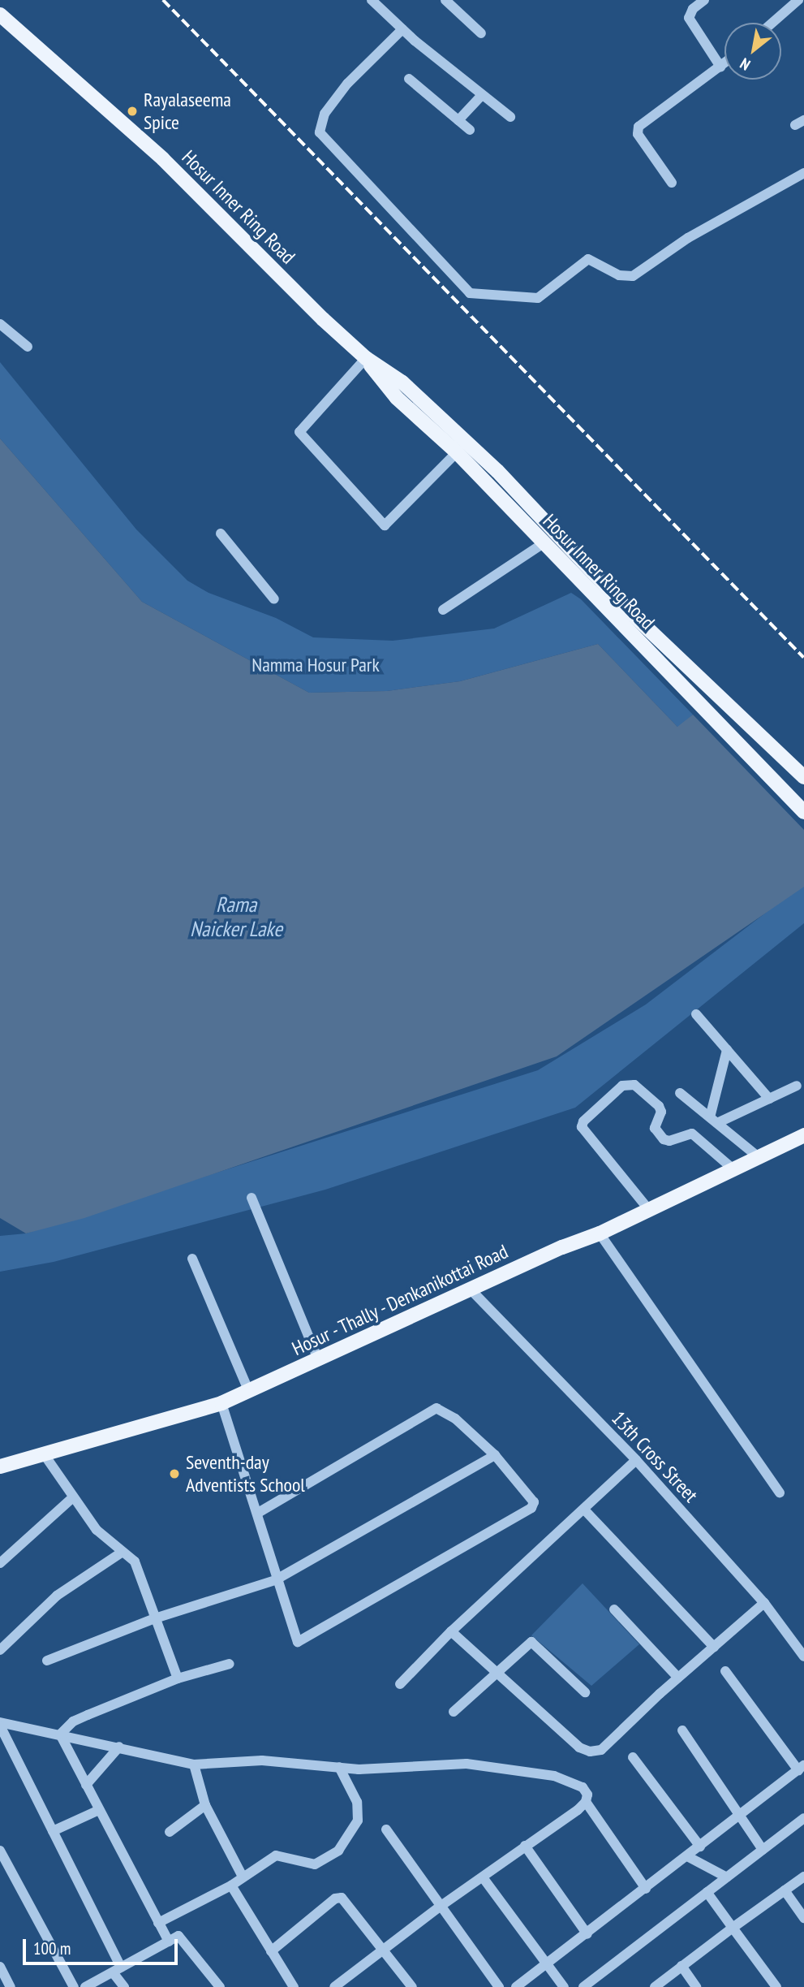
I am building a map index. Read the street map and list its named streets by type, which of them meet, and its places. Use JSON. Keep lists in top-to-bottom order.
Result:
{
  "streets": {
    "main road": ["Hosur Inner Ring Road", "Hosur - Thally - Denkanikottai Road"],
    "street": ["13th Cross Street"]
  },
  "crossings": [
    ["Hosur - Thally - Denkanikottai Road", "13th Cross Street"]
  ],
  "water": ["Rama Naicker Lake"],
  "parks": ["Namma Hosur Park"],
  "places": ["Rayalaseema Spice", "Seventh-day Adventists School"],
  "scale_bar": "100 m",
  "north": "bottom left"
}
